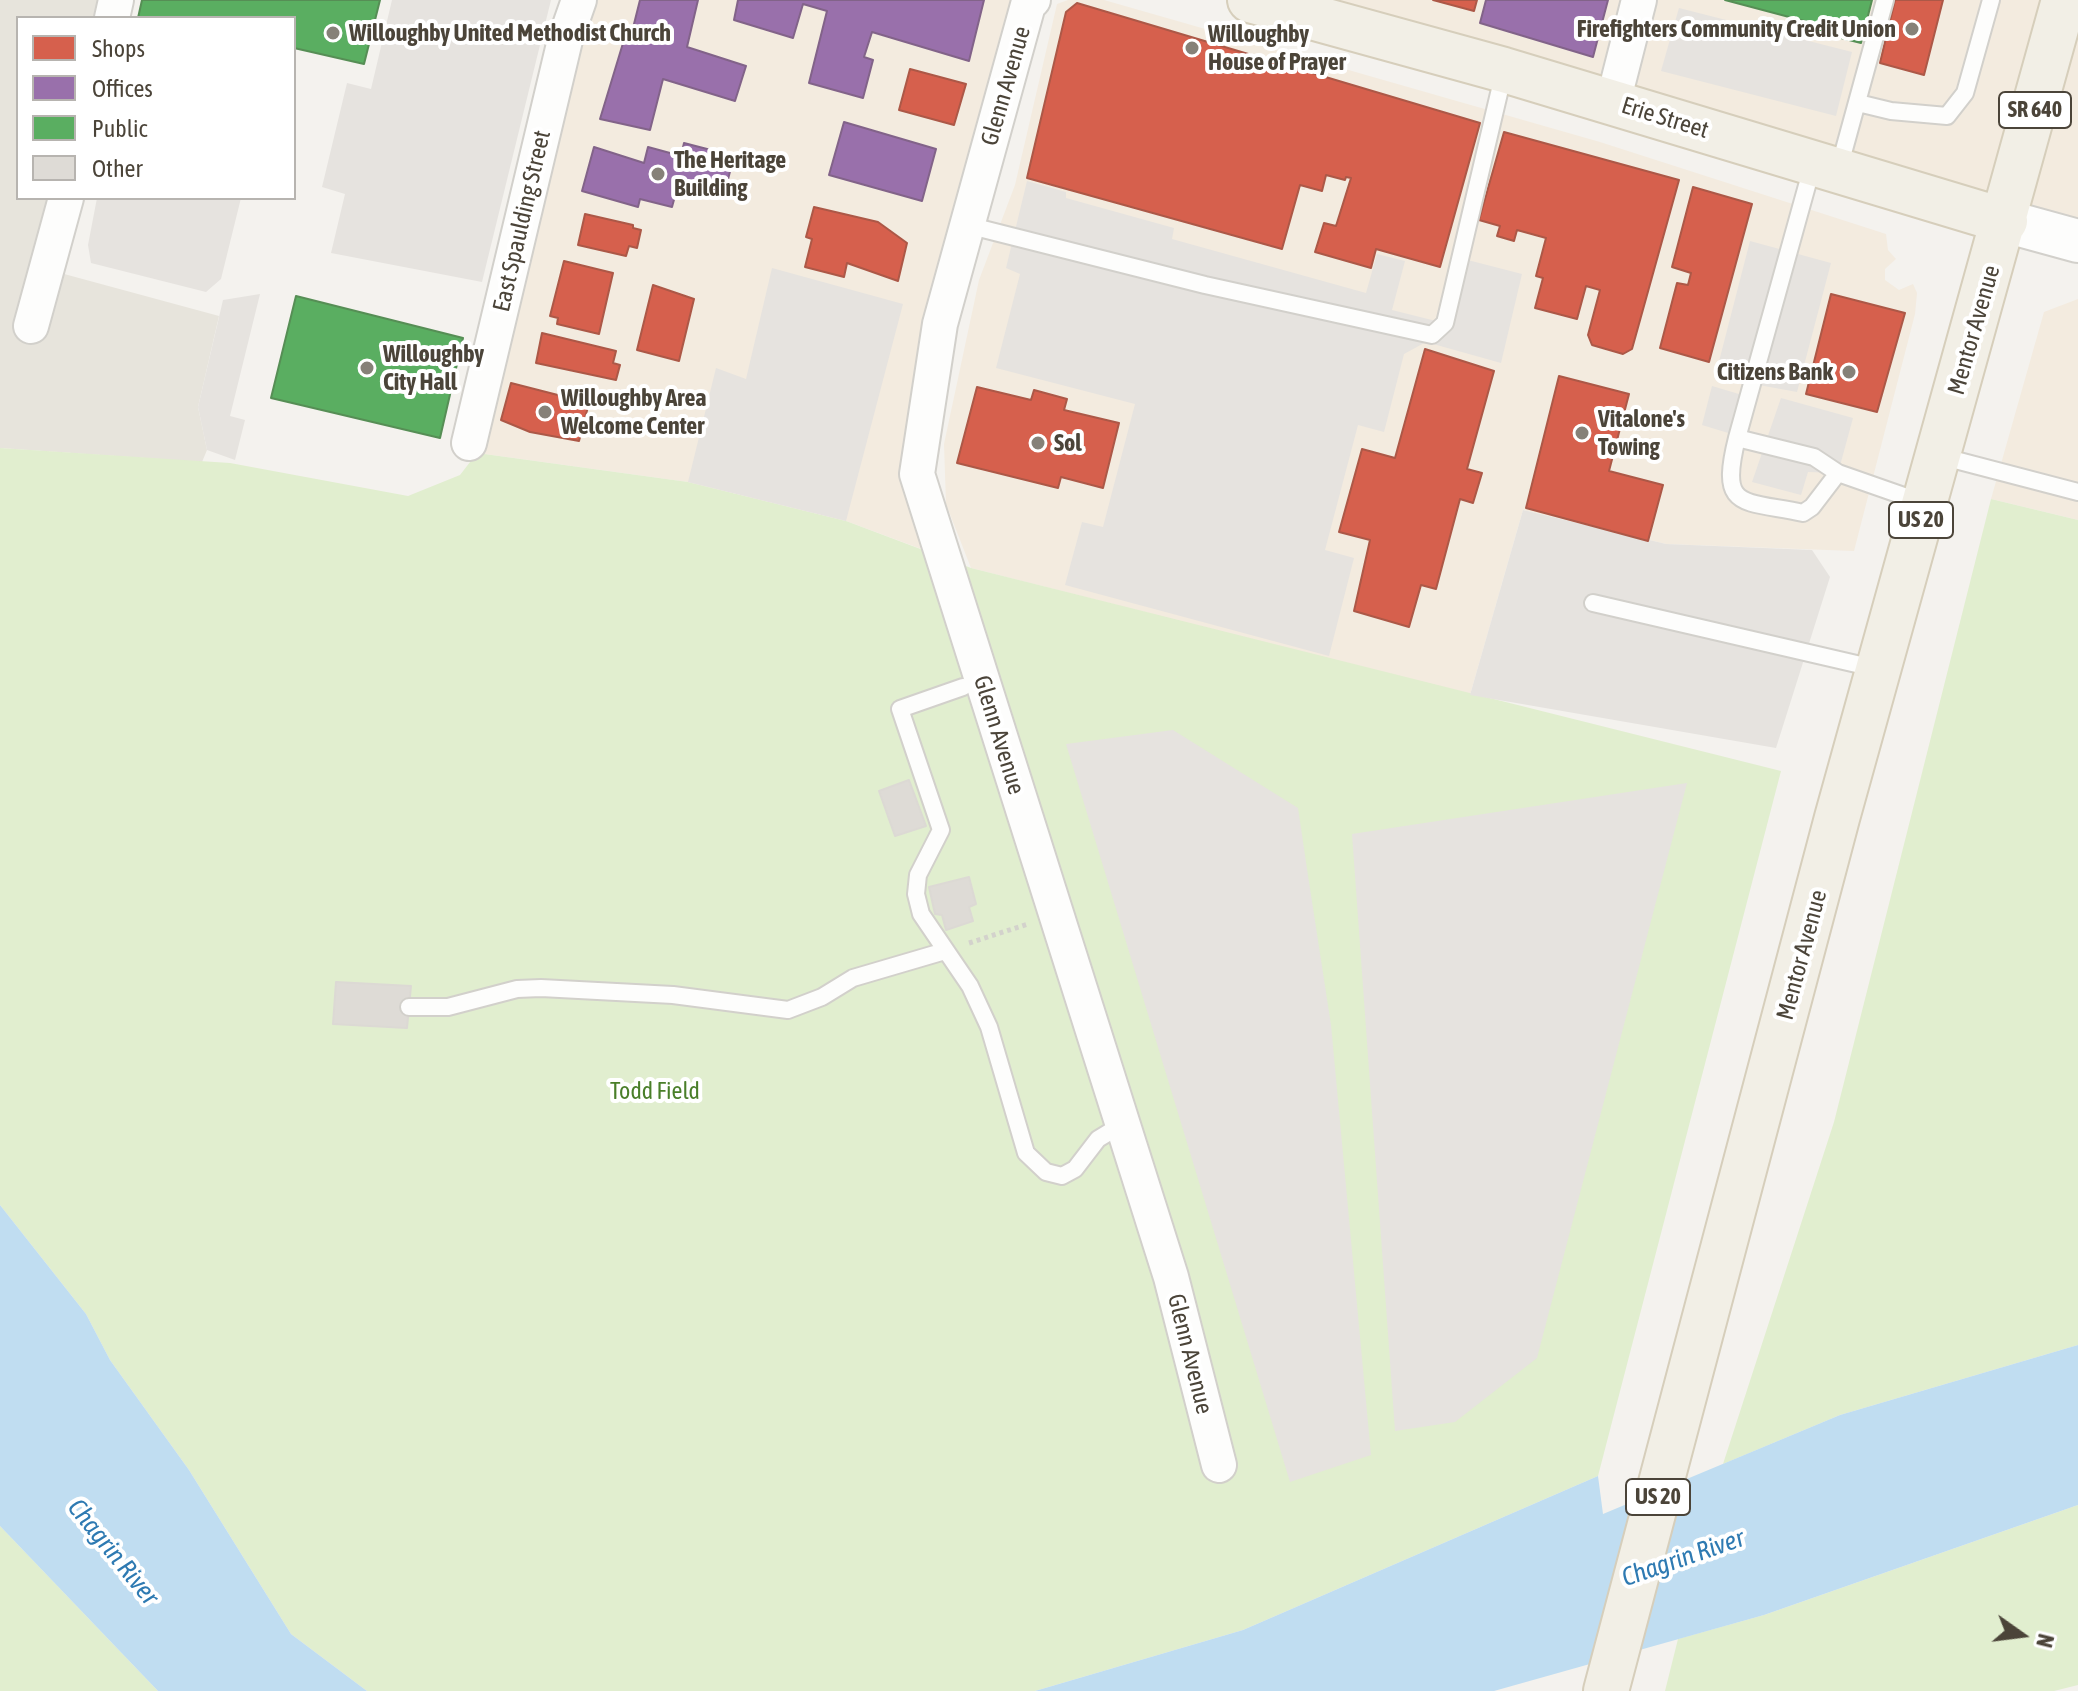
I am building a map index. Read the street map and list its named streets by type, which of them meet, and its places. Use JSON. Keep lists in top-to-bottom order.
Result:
{
  "streets": {
    "main road": [
      "SR 640",
      "Erie Street",
      "Mentor Avenue",
      "US 20"
    ],
    "street": ["Glenn Avenue", "East Spaulding Street"]
  },
  "crossings": [
    ["SR 640", "Erie Street"],
    ["SR 640", "Mentor Avenue"],
    ["Erie Street", "Mentor Avenue"]
  ],
  "water": ["Chagrin River"],
  "parks": ["Todd Field"],
  "places": [
    "Firefighters Community Credit Union",
    "Willoughby United Methodist Church",
    "Willoughby House of Prayer",
    "The Heritage Building",
    "Willoughby City Hall",
    "Citizens Bank",
    "Willoughby Area Welcome Center",
    "Vitalone's Towing",
    "Sol"
  ],
  "legend": [
    "Shops",
    "Offices",
    "Public",
    "Other"
  ],
  "north": "right"
}
